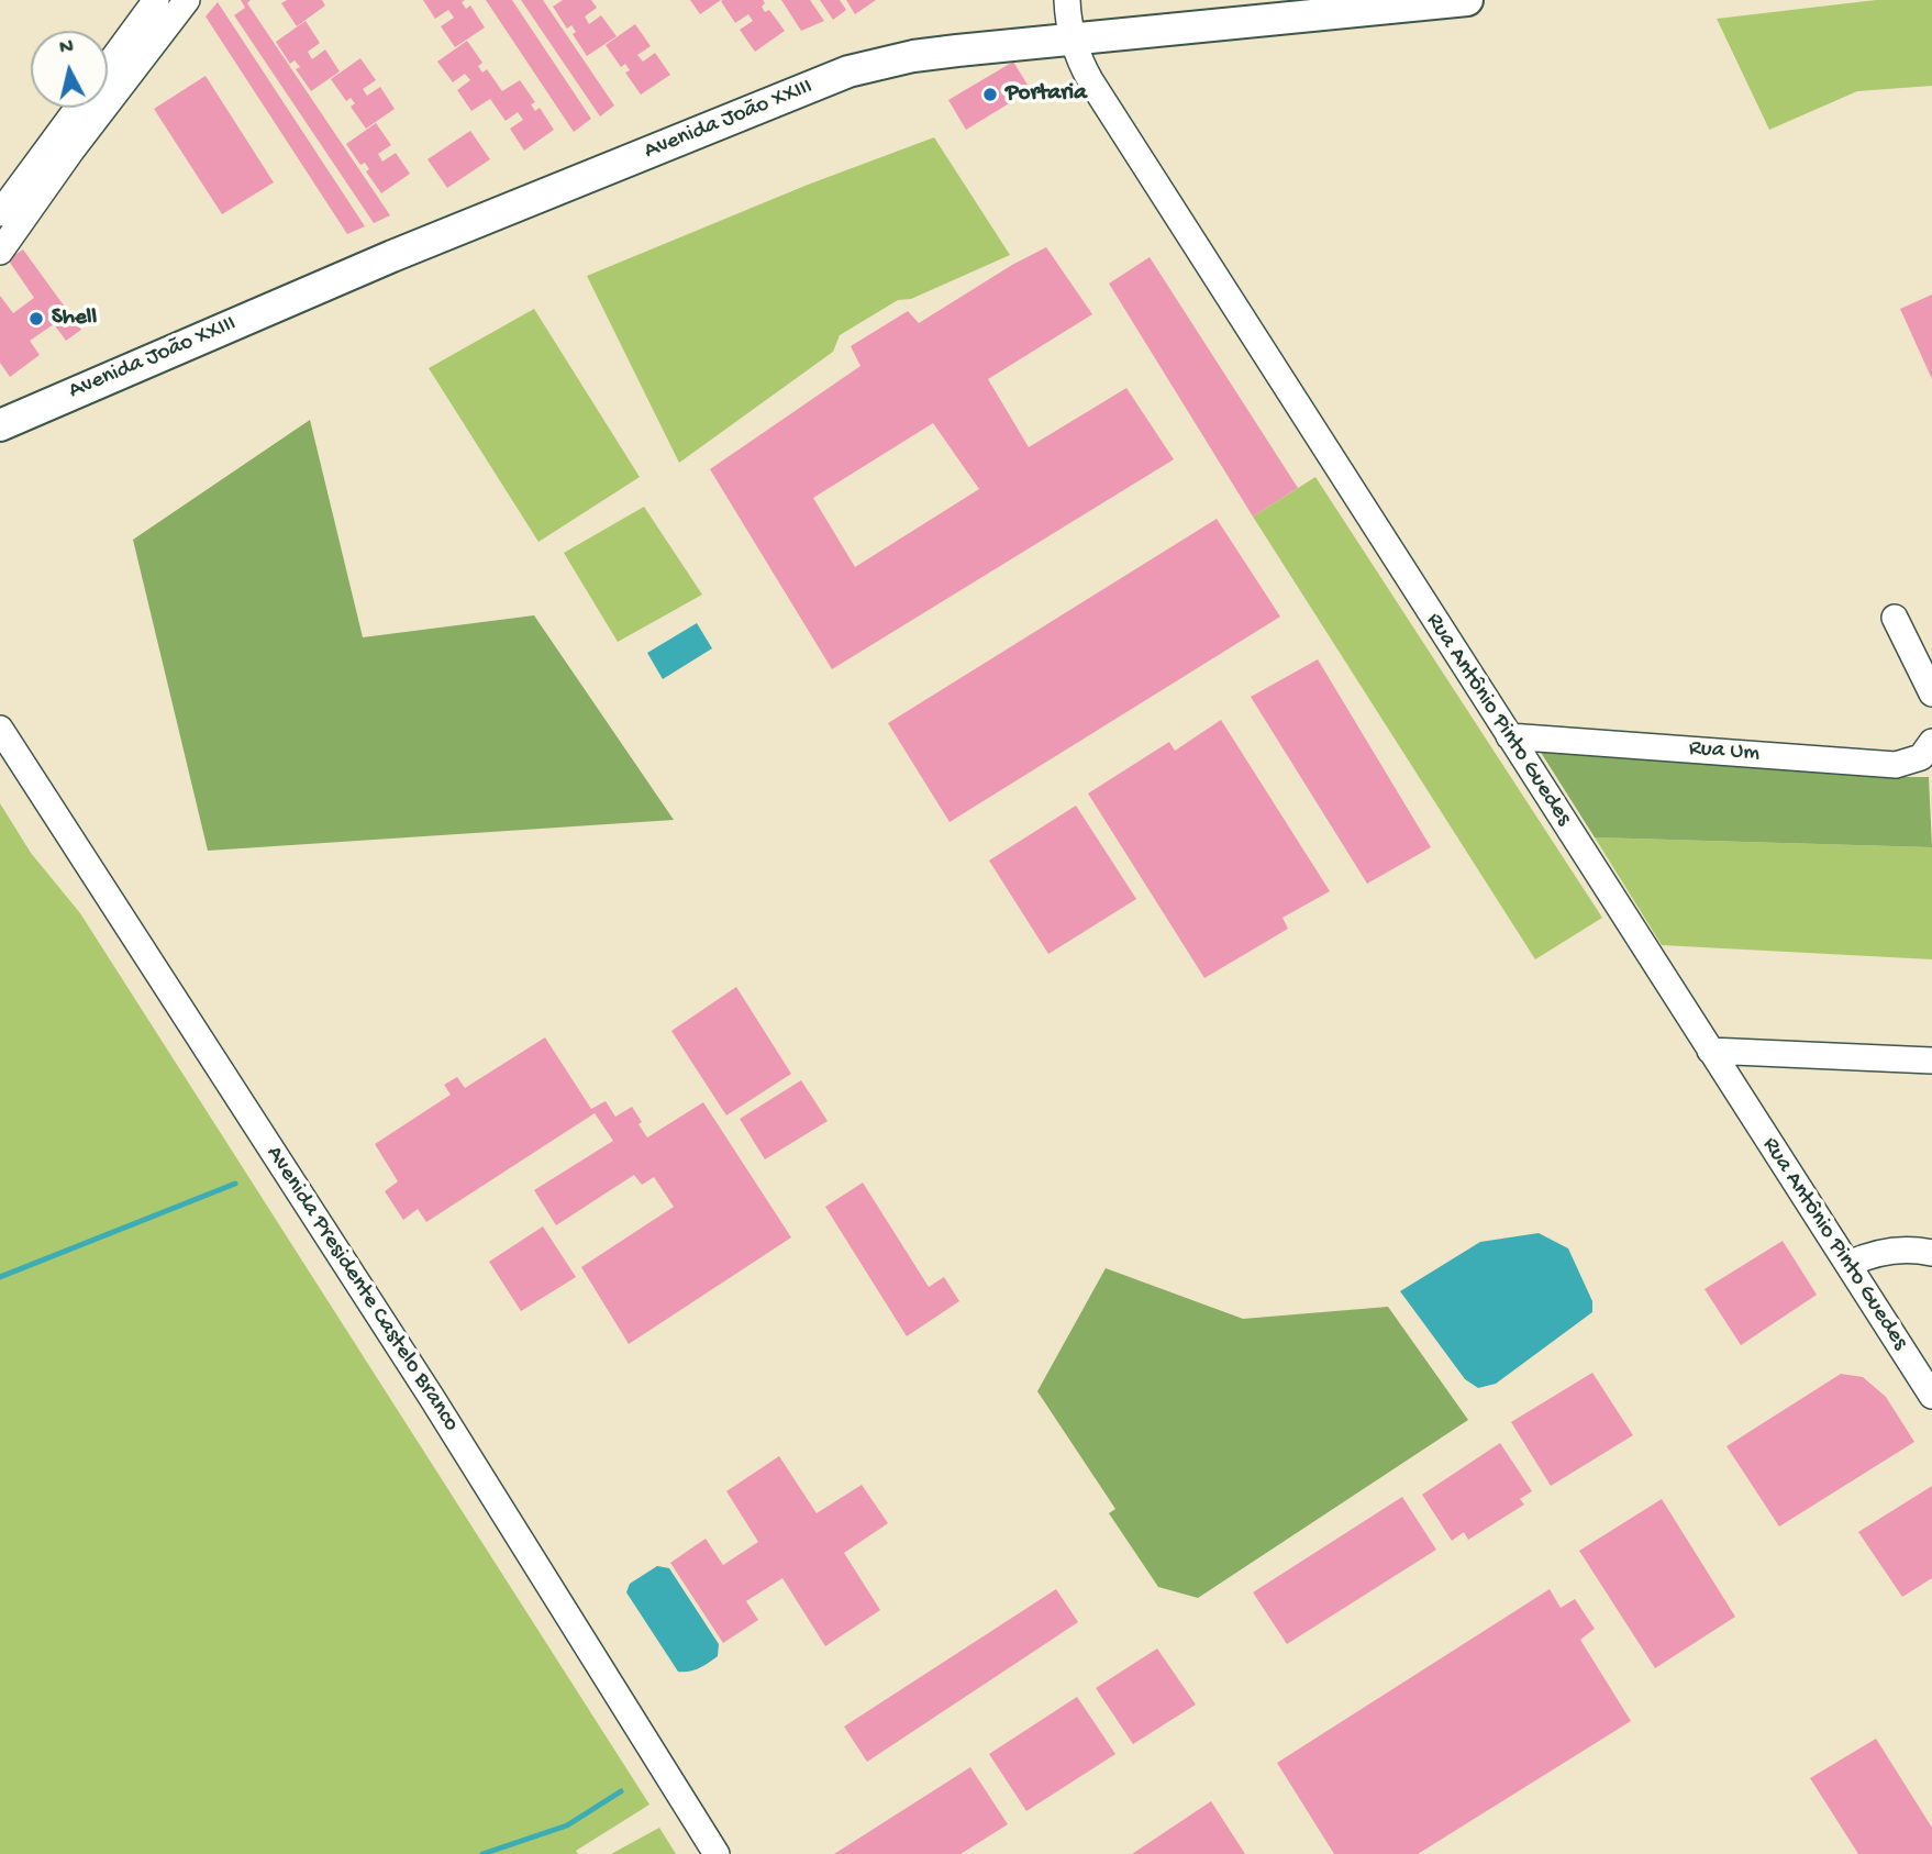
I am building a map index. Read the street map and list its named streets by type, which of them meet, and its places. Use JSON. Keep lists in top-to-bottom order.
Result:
{
  "streets": {
    "main road": ["Avenida João XXIII"],
    "street": ["Rua Antônio Pinto Guedes", "Rua Um", "Avenida Presidente Castelo Branco"]
  },
  "crossings": [
    ["Avenida João XXIII", "Rua Antônio Pinto Guedes"],
    ["Rua Antônio Pinto Guedes", "Rua Um"]
  ],
  "places": ["Portaria", "Shell"],
  "north": "top"
}
